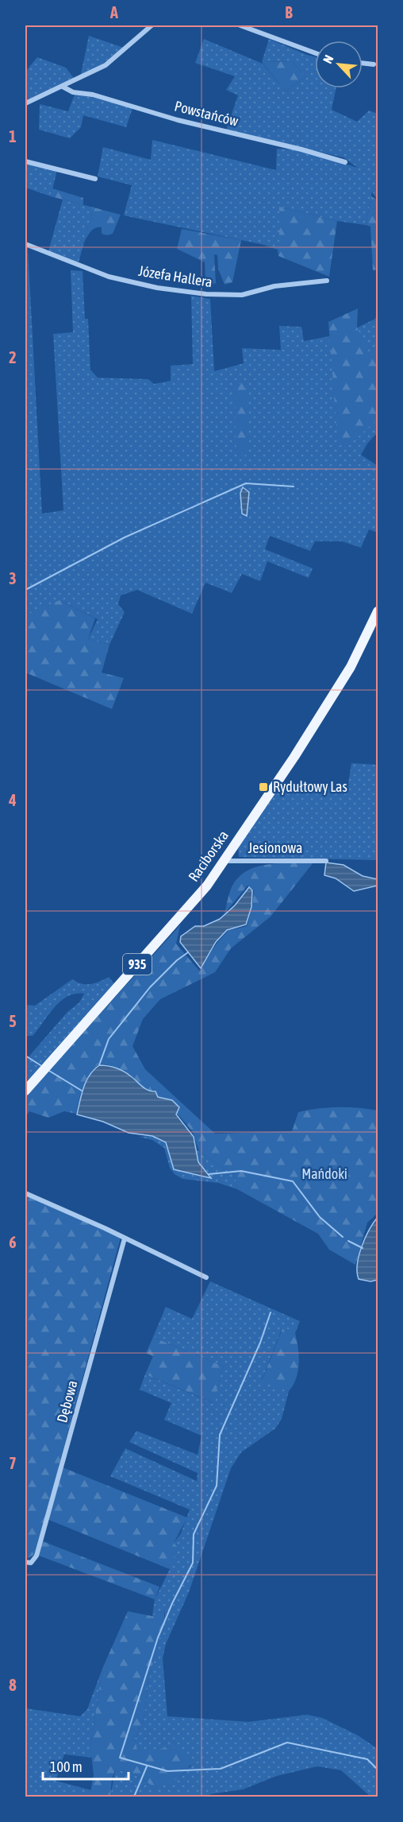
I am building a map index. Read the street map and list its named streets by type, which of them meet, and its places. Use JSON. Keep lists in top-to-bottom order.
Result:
{
  "streets": {
    "main road": ["Raciborska", "935"],
    "street": [
      "Powstańców",
      "Józefa Hallera",
      "Jesionowa",
      "Dębowa"
    ]
  },
  "crossings": [
    ["Jesionowa", "Raciborska"]
  ],
  "parks": ["Mańdoki"],
  "places": {
    "transit": ["Rydułtowy Las"]
  },
  "scale_bar": "100 m",
  "north": "top left",
  "grid": {
    "columns": ["A", "B"],
    "rows": [
      "1",
      "2",
      "3",
      "4",
      "5",
      "6",
      "7",
      "8"
    ]
  }
}
